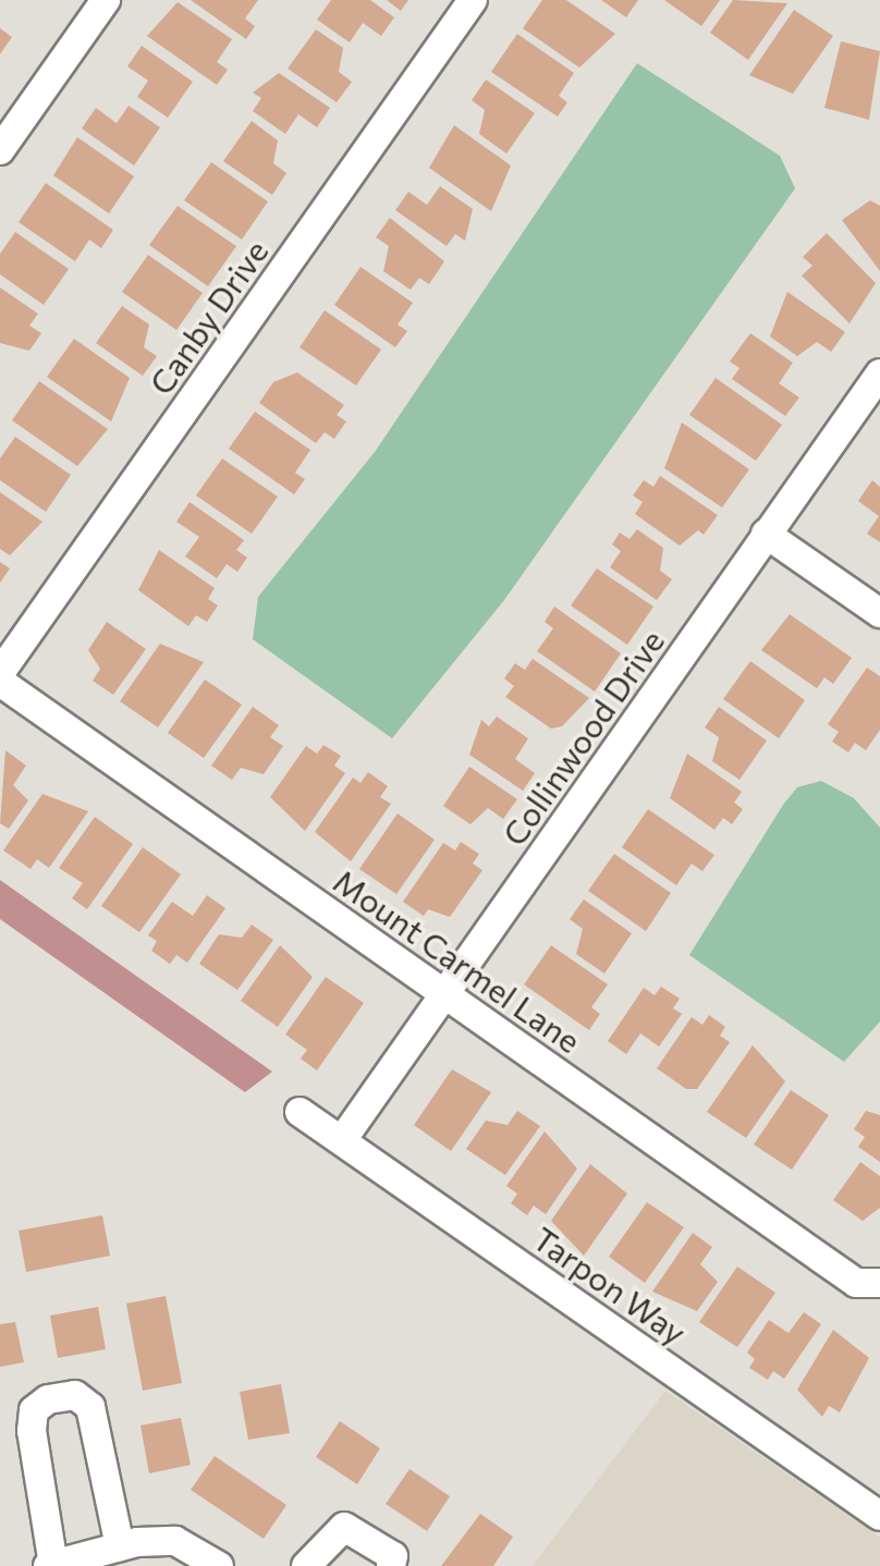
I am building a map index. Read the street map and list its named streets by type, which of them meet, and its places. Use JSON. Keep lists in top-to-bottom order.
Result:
{
  "streets": {
    "street": [
      "Canby Drive",
      "Collinwood Drive",
      "Mount Carmel Lane",
      "Tarpon Way"
    ]
  },
  "crossings": [
    ["Collinwood Drive", "Mount Carmel Lane"],
    ["Collinwood Drive", "Tarpon Way"]
  ]
}
